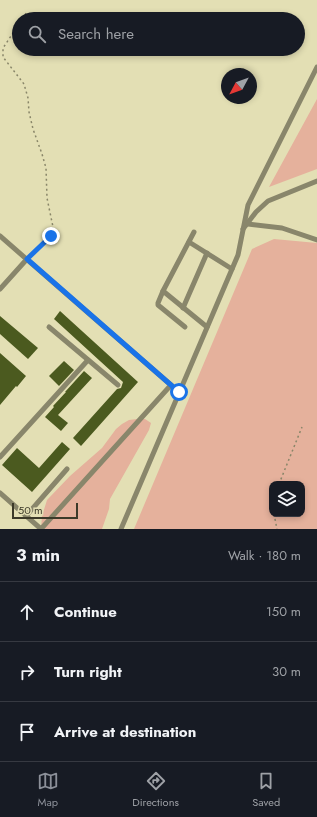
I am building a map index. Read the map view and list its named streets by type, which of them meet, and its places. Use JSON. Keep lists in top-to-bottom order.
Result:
{
  "scale_bar": "50 m",
  "north": "bottom left",
  "page": {
    "search": "Search here",
    "scale": "50 m",
    "heading": ["3 min", "Walk · 180 m"],
    "list": [
      ["Continue", "150 m"],
      ["Turn right", "30 m"],
      "Arrive at destination"
    ],
    "nav": ["Map", "Directions", "Saved"]
  }
}
